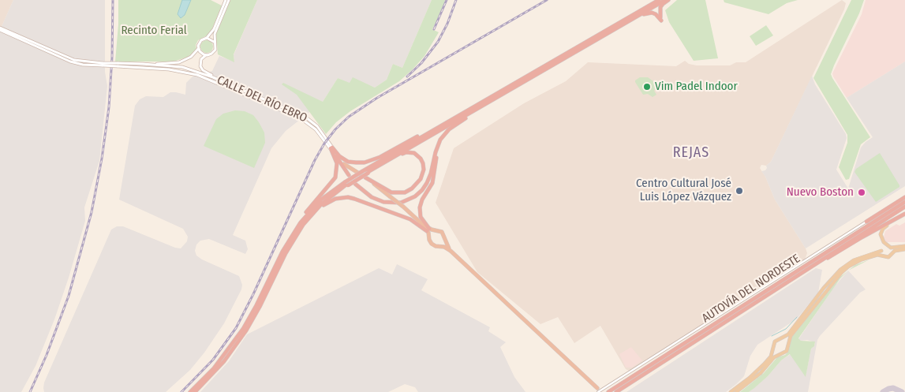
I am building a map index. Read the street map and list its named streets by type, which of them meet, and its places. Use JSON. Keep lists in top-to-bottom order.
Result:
{
  "streets": {
    "highway": ["AUTOVÍA DEL NORDESTE"],
    "main road": ["CALLE DEL RÍO EBRO"]
  },
  "districts": ["REJAS"],
  "parks": ["Recinto Ferial"],
  "places": ["Vim Padel Indoor", "Centro Cultural José Luis López Vázquez", "Nuevo Boston"]
}
